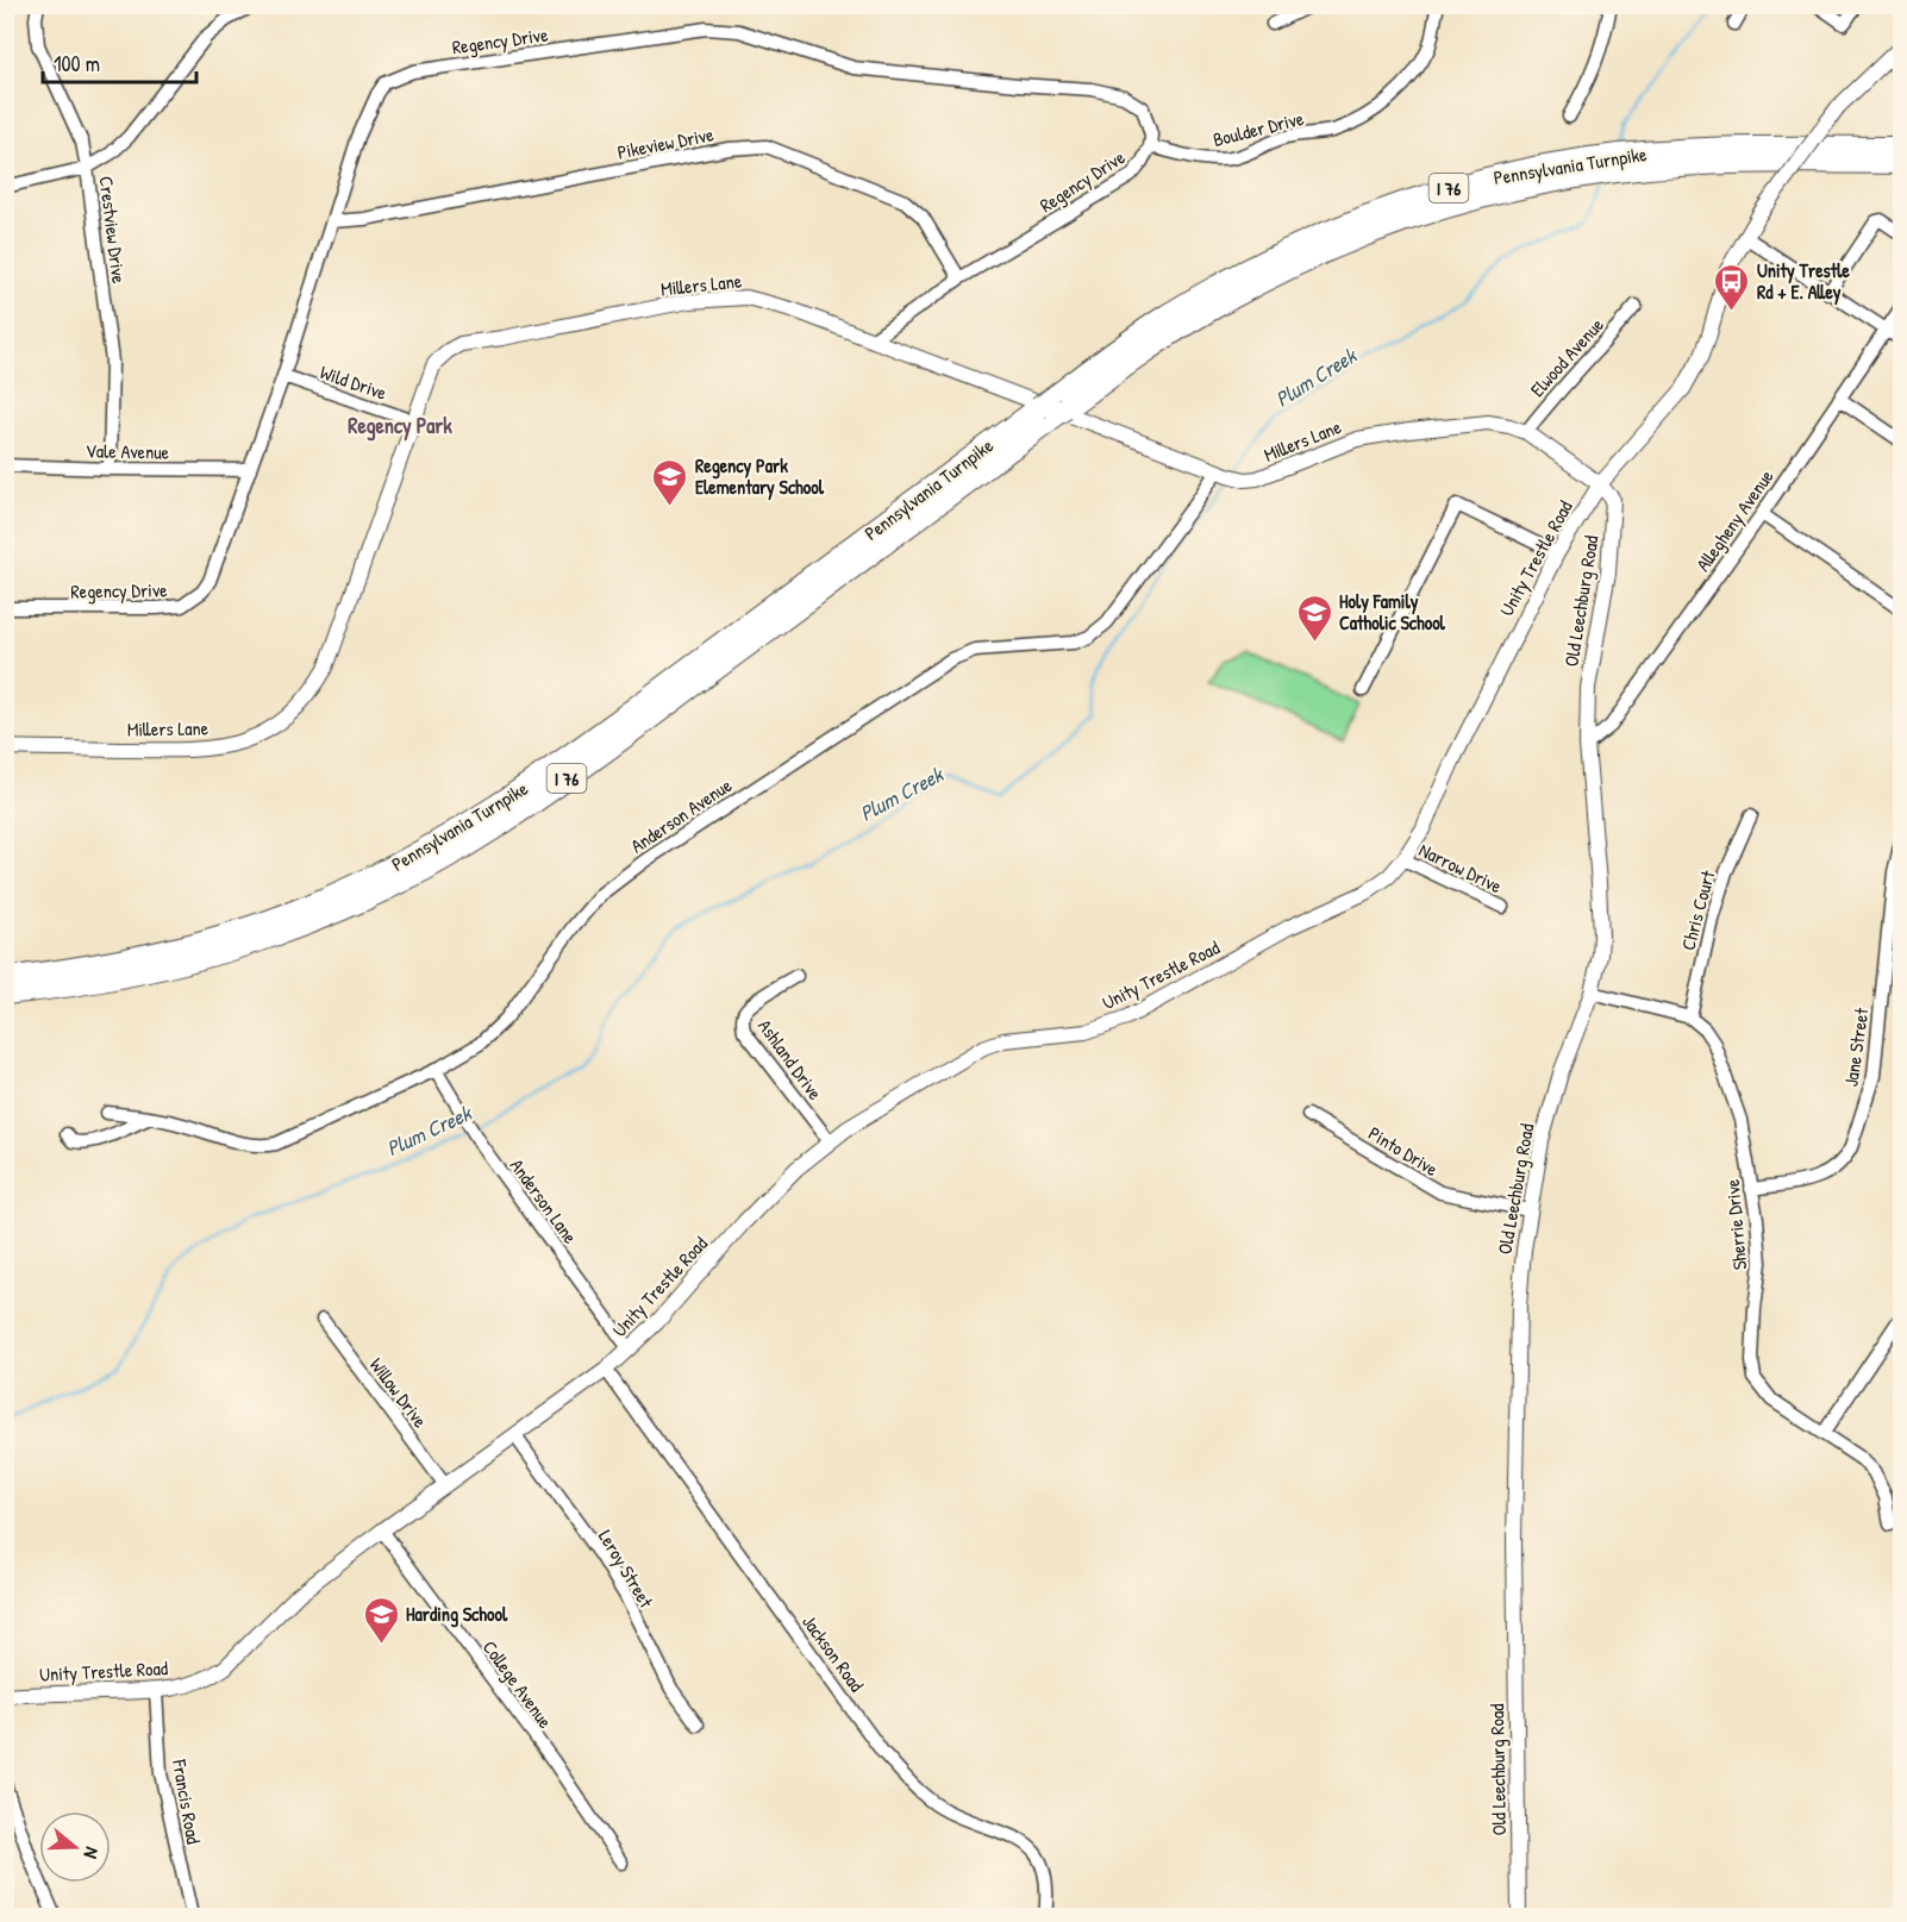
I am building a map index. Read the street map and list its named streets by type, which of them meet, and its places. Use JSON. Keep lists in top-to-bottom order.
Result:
{
  "streets": {
    "highway": ["Pennsylvania Turnpike", "I 76"],
    "street": [
      "Regency Drive",
      "Boulder Drive",
      "Pikeview Drive",
      "Crestview Drive",
      "Millers Lane",
      "Elwood Avenue",
      "Wild Drive",
      "Vale Avenue",
      "Allegheny Avenue",
      "Unity Trestle Road",
      "Old Leechburg Road",
      "Anderson Avenue",
      "Narrow Drive",
      "Chris Court",
      "Jane Street",
      "Ashland Drive",
      "Pinto Drive",
      "Anderson Lane",
      "Sherrie Drive",
      "Willow Drive",
      "Leroy Street",
      "Jackson Road",
      "College Avenue",
      "Francis Road"
    ]
  },
  "crossings": [
    ["Regency Drive", "Boulder Drive"],
    ["Regency Drive", "Pikeview Drive"],
    ["Regency Drive", "Millers Lane"],
    ["Regency Drive", "Wild Drive"],
    ["Regency Drive", "Vale Avenue"],
    ["Crestview Drive", "Vale Avenue"],
    ["Millers Lane", "Elwood Avenue"],
    ["Millers Lane", "Wild Drive"],
    ["Millers Lane", "Unity Trestle Road"],
    ["Millers Lane", "Old Leechburg Road"],
    ["Millers Lane", "Anderson Avenue"],
    ["Allegheny Avenue", "Old Leechburg Road"],
    ["Unity Trestle Road", "Old Leechburg Road"],
    ["Unity Trestle Road", "Narrow Drive"],
    ["Unity Trestle Road", "Ashland Drive"],
    ["Unity Trestle Road", "Anderson Lane"],
    ["Unity Trestle Road", "Willow Drive"],
    ["Unity Trestle Road", "Leroy Street"],
    ["Unity Trestle Road", "Jackson Road"],
    ["Unity Trestle Road", "College Avenue"],
    ["Unity Trestle Road", "Francis Road"],
    ["Old Leechburg Road", "Pinto Drive"],
    ["Anderson Avenue", "Anderson Lane"],
    ["Chris Court", "Sherrie Drive"],
    ["Jane Street", "Sherrie Drive"]
  ],
  "districts": ["Regency Park"],
  "water": ["Plum Creek"],
  "places": {
    "bus stop": ["Unity Trestle Rd + E. Alley"],
    "school or university": ["Regency Park Elementary School", "Holy Family Catholic School", "Harding School"]
  },
  "scale_bar": "100 m",
  "north": "right"
}
